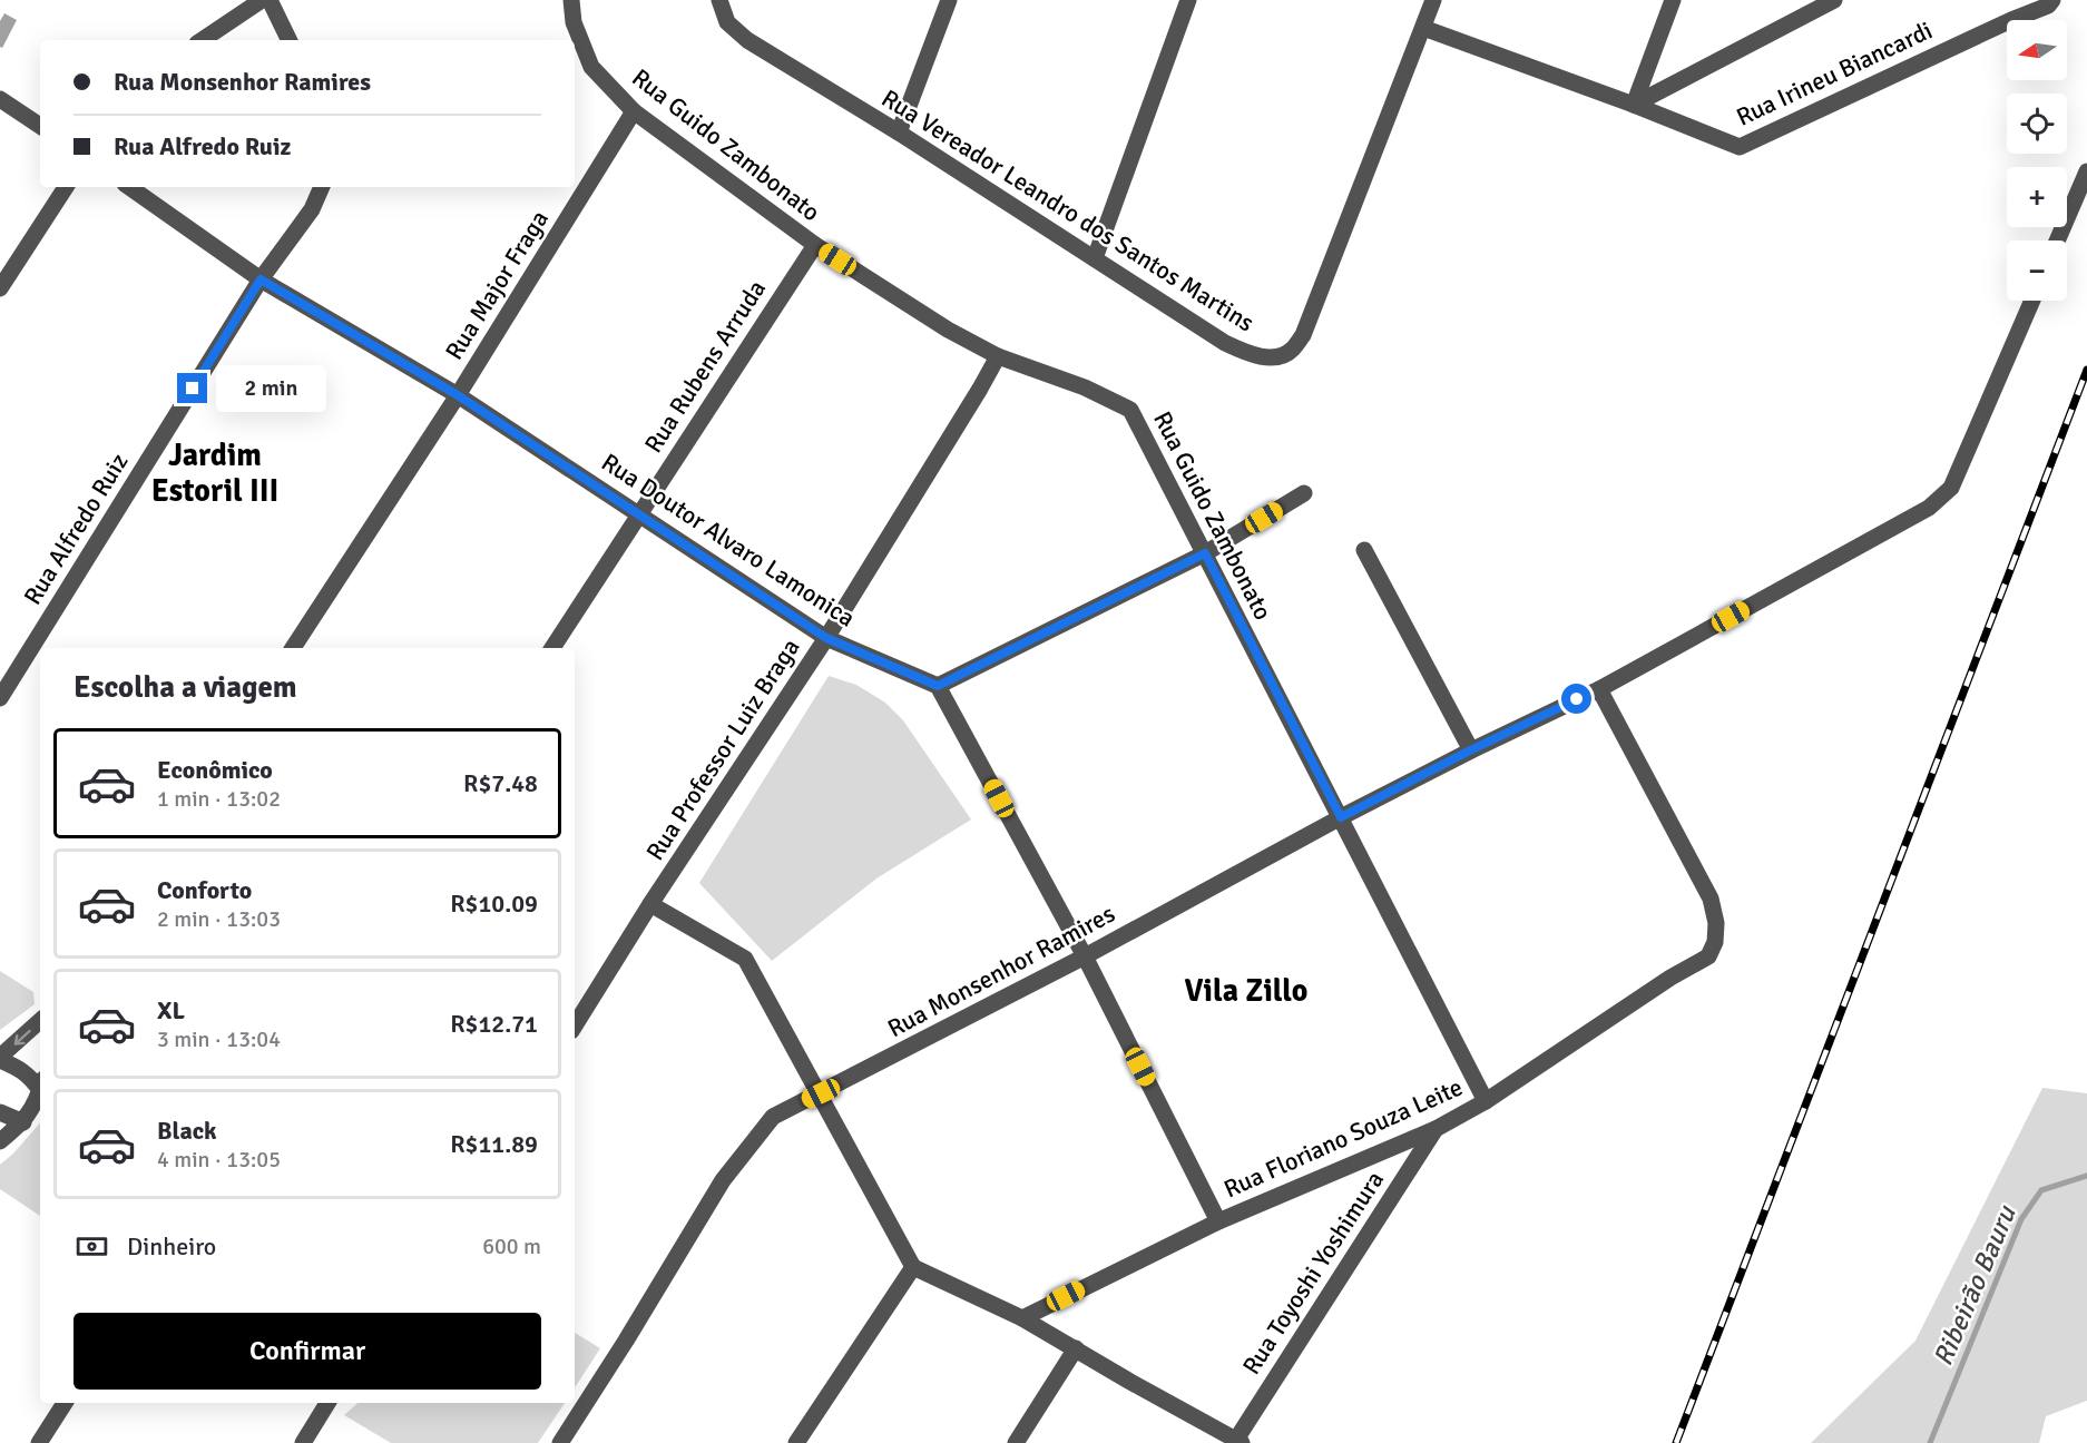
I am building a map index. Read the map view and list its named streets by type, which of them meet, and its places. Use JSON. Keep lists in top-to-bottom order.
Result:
{
  "streets": {
    "street": [
      "Rua Irineu Biancardi",
      "Rua Guido Zambonato",
      "Rua Vereador Leandro dos Santos Martins",
      "Rua Major Fraga",
      "Rua Rubens Arruda",
      "Rua Alfredo Ruiz",
      "Rua Doutor Alvaro Lamonica",
      "Rua Professor Luiz Braga",
      "Rua Monsenhor Ramires",
      "Rua Floriano Souza Leite",
      "Rua Toyoshi Yoshimura"
    ]
  },
  "crossings": [
    ["Rua Irineu Biancardi", "Rua Vereador Leandro dos Santos Martins"],
    ["Rua Guido Zambonato", "Rua Major Fraga"],
    ["Rua Guido Zambonato", "Rua Rubens Arruda"],
    ["Rua Guido Zambonato", "Rua Professor Luiz Braga"],
    ["Rua Guido Zambonato", "Rua Monsenhor Ramires"],
    ["Rua Guido Zambonato", "Rua Floriano Souza Leite"],
    ["Rua Major Fraga", "Rua Doutor Alvaro Lamonica"],
    ["Rua Rubens Arruda", "Rua Doutor Alvaro Lamonica"],
    ["Rua Alfredo Ruiz", "Rua Doutor Alvaro Lamonica"],
    ["Rua Doutor Alvaro Lamonica", "Rua Professor Luiz Braga"],
    ["Rua Monsenhor Ramires", "Rua Floriano Souza Leite"],
    ["Rua Floriano Souza Leite", "Rua Toyoshi Yoshimura"]
  ],
  "districts": ["Jardim Estoril III", "Vila Zillo"],
  "water": ["Ribeirão Bauru"],
  "north": "left",
  "page": {
    "map_buttons": ["+", "−"],
    "banner": ["Rua Monsenhor Ramires", "Rua Alfredo Ruiz"],
    "bubble": "2 min",
    "heading": "Escolha a viagem",
    "list": [
      {
        "name": "Econômico",
        "note": "1 min · 13:02",
        "value": "R$7.48"
      },
      {
        "name": "Conforto",
        "note": "2 min · 13:03",
        "value": "R$10.09"
      },
      {
        "name": "XL",
        "note": "3 min · 13:04",
        "value": "R$12.71"
      },
      {
        "name": "Black",
        "note": "4 min · 13:05",
        "value": "R$11.89"
      }
    ],
    "pay": ["Dinheiro", "600 m"],
    "buttons": "Confirmar"
  }
}
